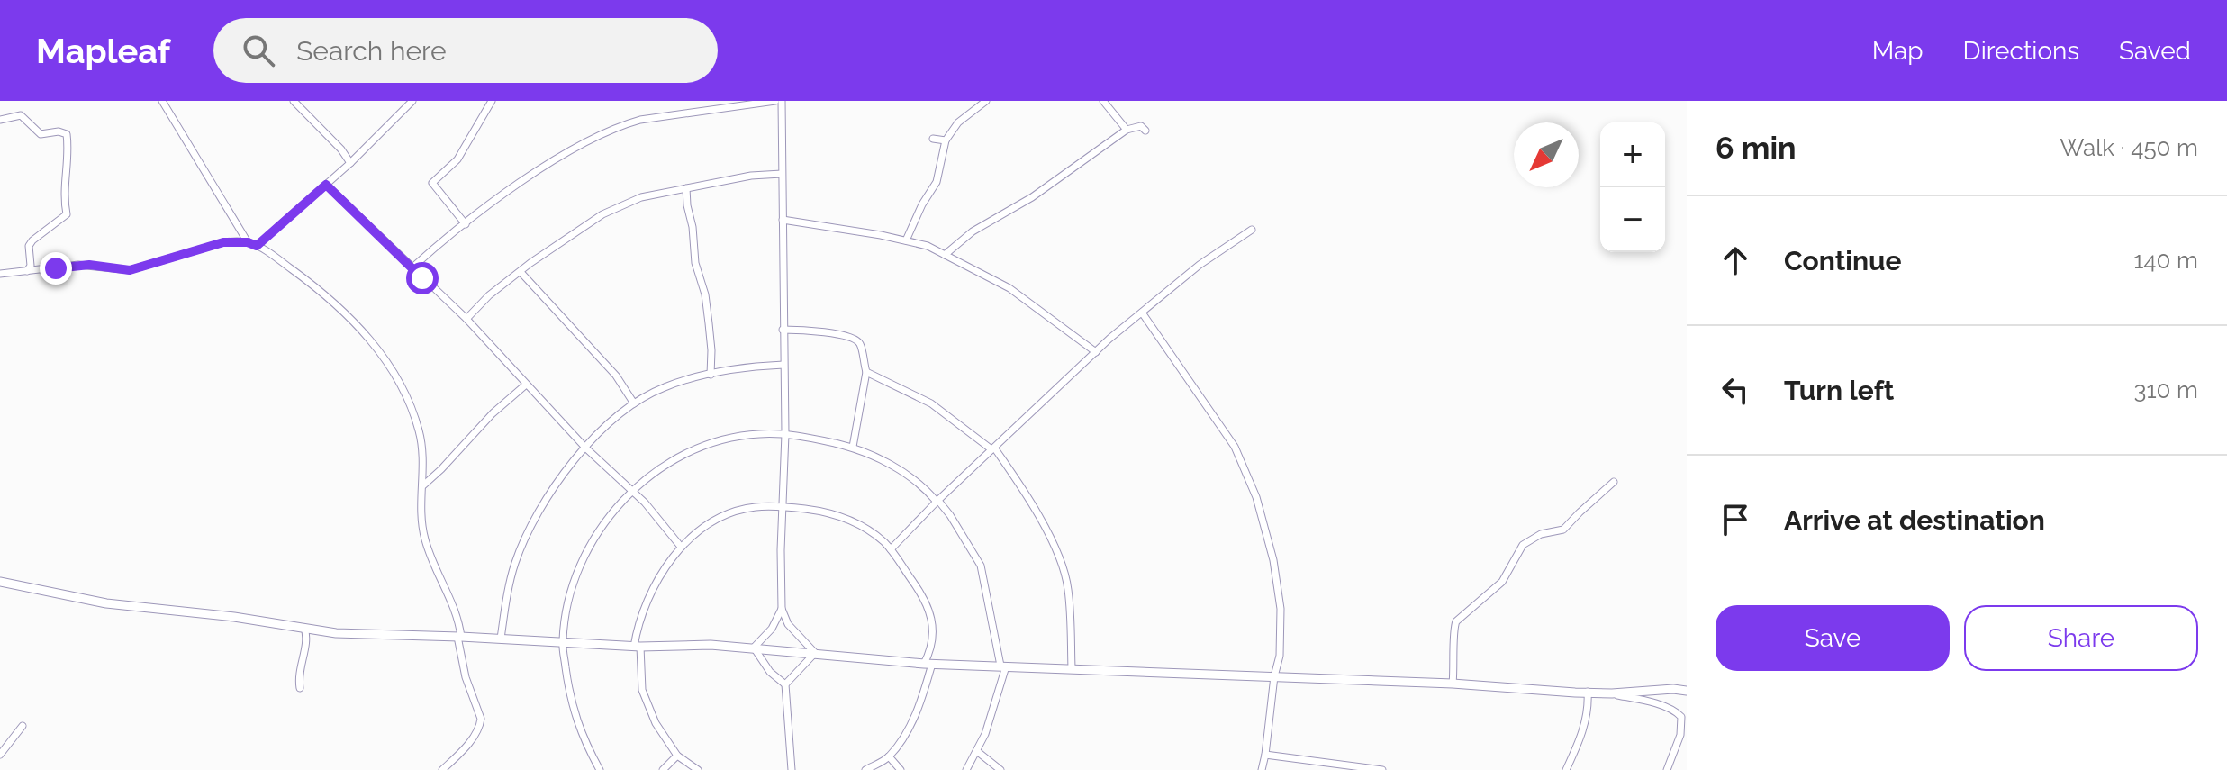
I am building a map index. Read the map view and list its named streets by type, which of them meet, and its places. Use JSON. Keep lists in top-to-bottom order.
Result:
{
  "north": "bottom left",
  "page": {
    "header": "Mapleaf",
    "search": "Search here",
    "nav": ["Map", "Directions", "Saved"],
    "heading": ["6 min", "Walk · 450 m"],
    "map_buttons": ["+", "−"],
    "list": [
      ["Continue", "140 m"],
      ["Turn left", "310 m"],
      "Arrive at destination"
    ],
    "buttons": ["Save", "Share"]
  }
}
